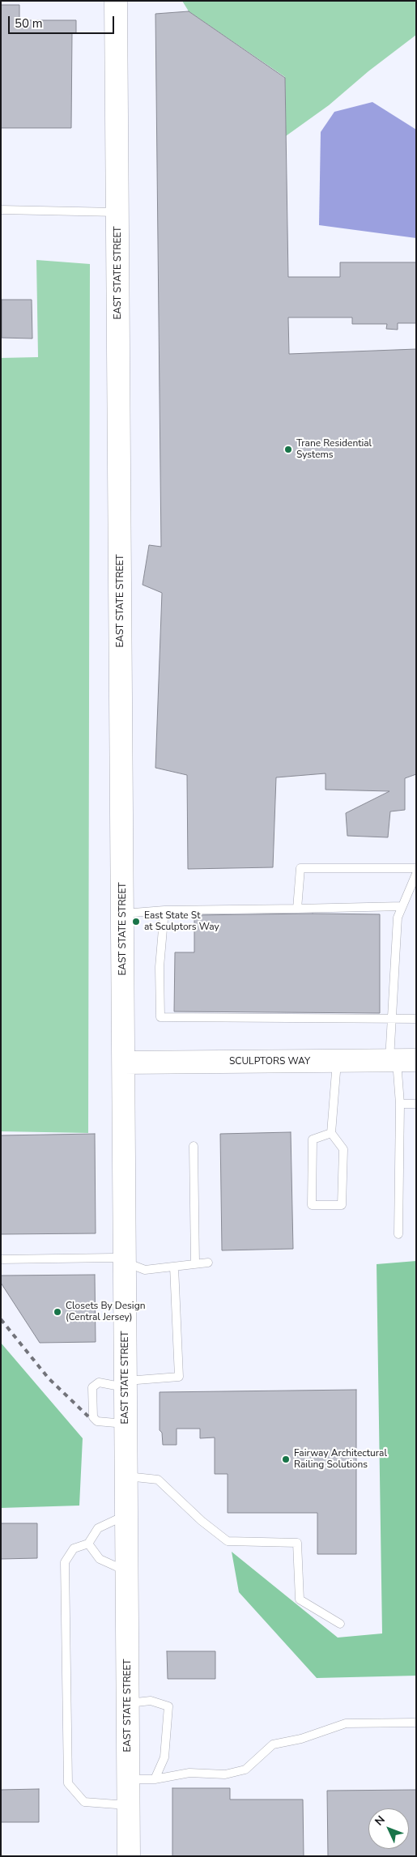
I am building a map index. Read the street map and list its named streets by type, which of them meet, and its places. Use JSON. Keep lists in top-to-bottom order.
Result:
{
  "streets": {
    "street": ["EAST STATE STREET", "SCULPTORS WAY"]
  },
  "crossings": [
    ["EAST STATE STREET", "SCULPTORS WAY"]
  ],
  "places": [
    "Trane Residential Systems",
    "East State St at Sculptors Way",
    "Closets By Design (Central Jersey)",
    "Fairway Architectural Railing Solutions"
  ],
  "scale_bar": "50 m",
  "north": "top left"
}
